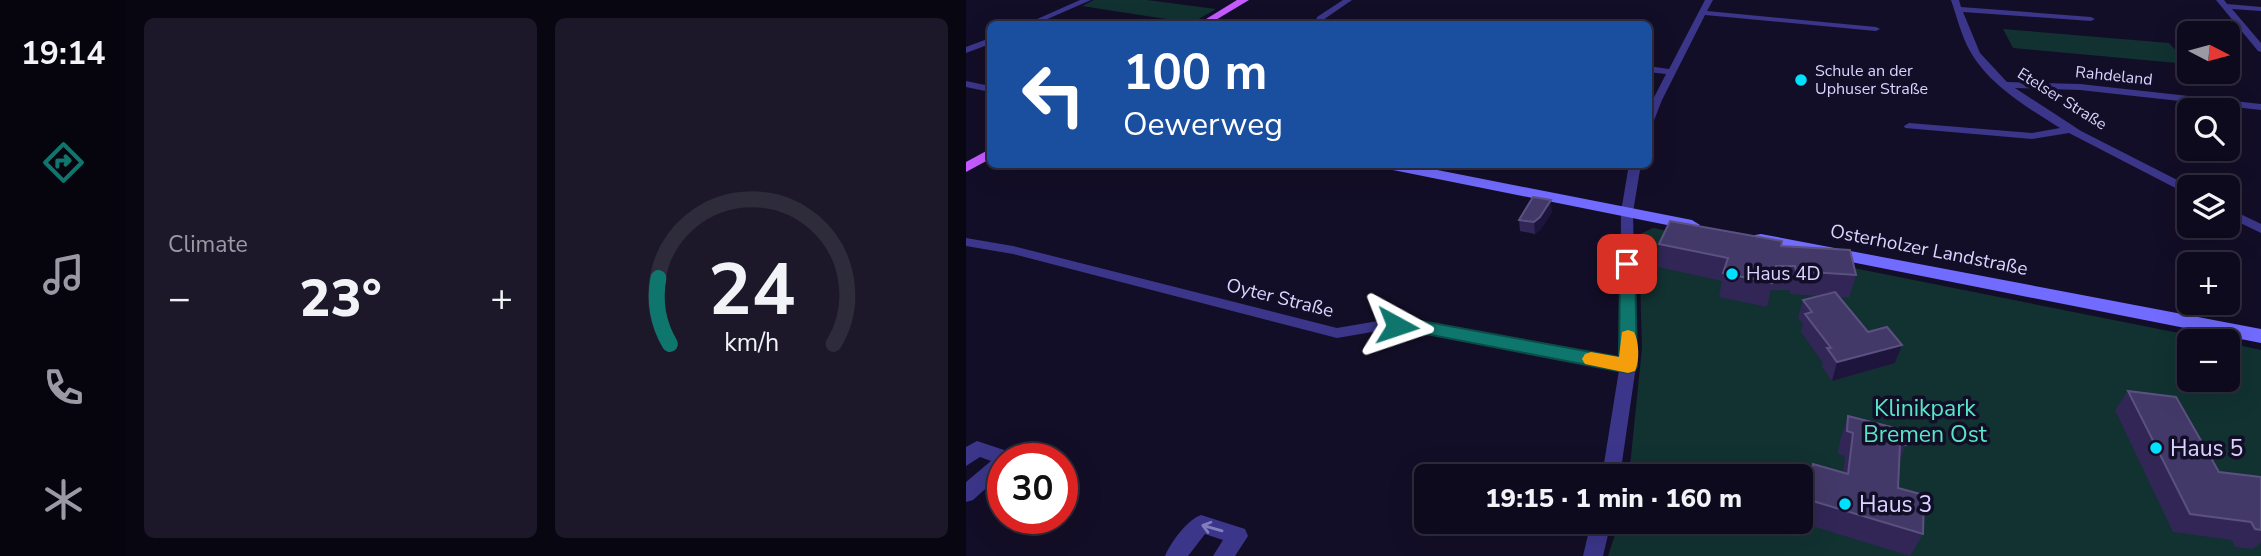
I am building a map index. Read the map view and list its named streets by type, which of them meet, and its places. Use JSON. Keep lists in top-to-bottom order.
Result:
{
  "streets": {
    "main road": ["Osterholzer Landstraße"],
    "street": ["Rahdeland", "Etelser Straße", "Oyter Straße"]
  },
  "crossings": [
    ["Rahdeland", "Etelser Straße"]
  ],
  "parks": ["Klinikpark Bremen Ost"],
  "places": [
    "Schule an der Uphuser Straße",
    "Haus 4D",
    "Haus 5",
    "Haus 3"
  ],
  "north": "right",
  "page": {
    "tabs": "19:14",
    "tile": "Climate",
    "map_buttons": ["+", "−"],
    "turn": ["100 m", "Oewerweg"],
    "heat": ["−", "23°", "+"],
    "limit": "30",
    "trip": "19:15 · 1 min · 160 m",
    "gauge": ["24", "km/h"]
  }
}
